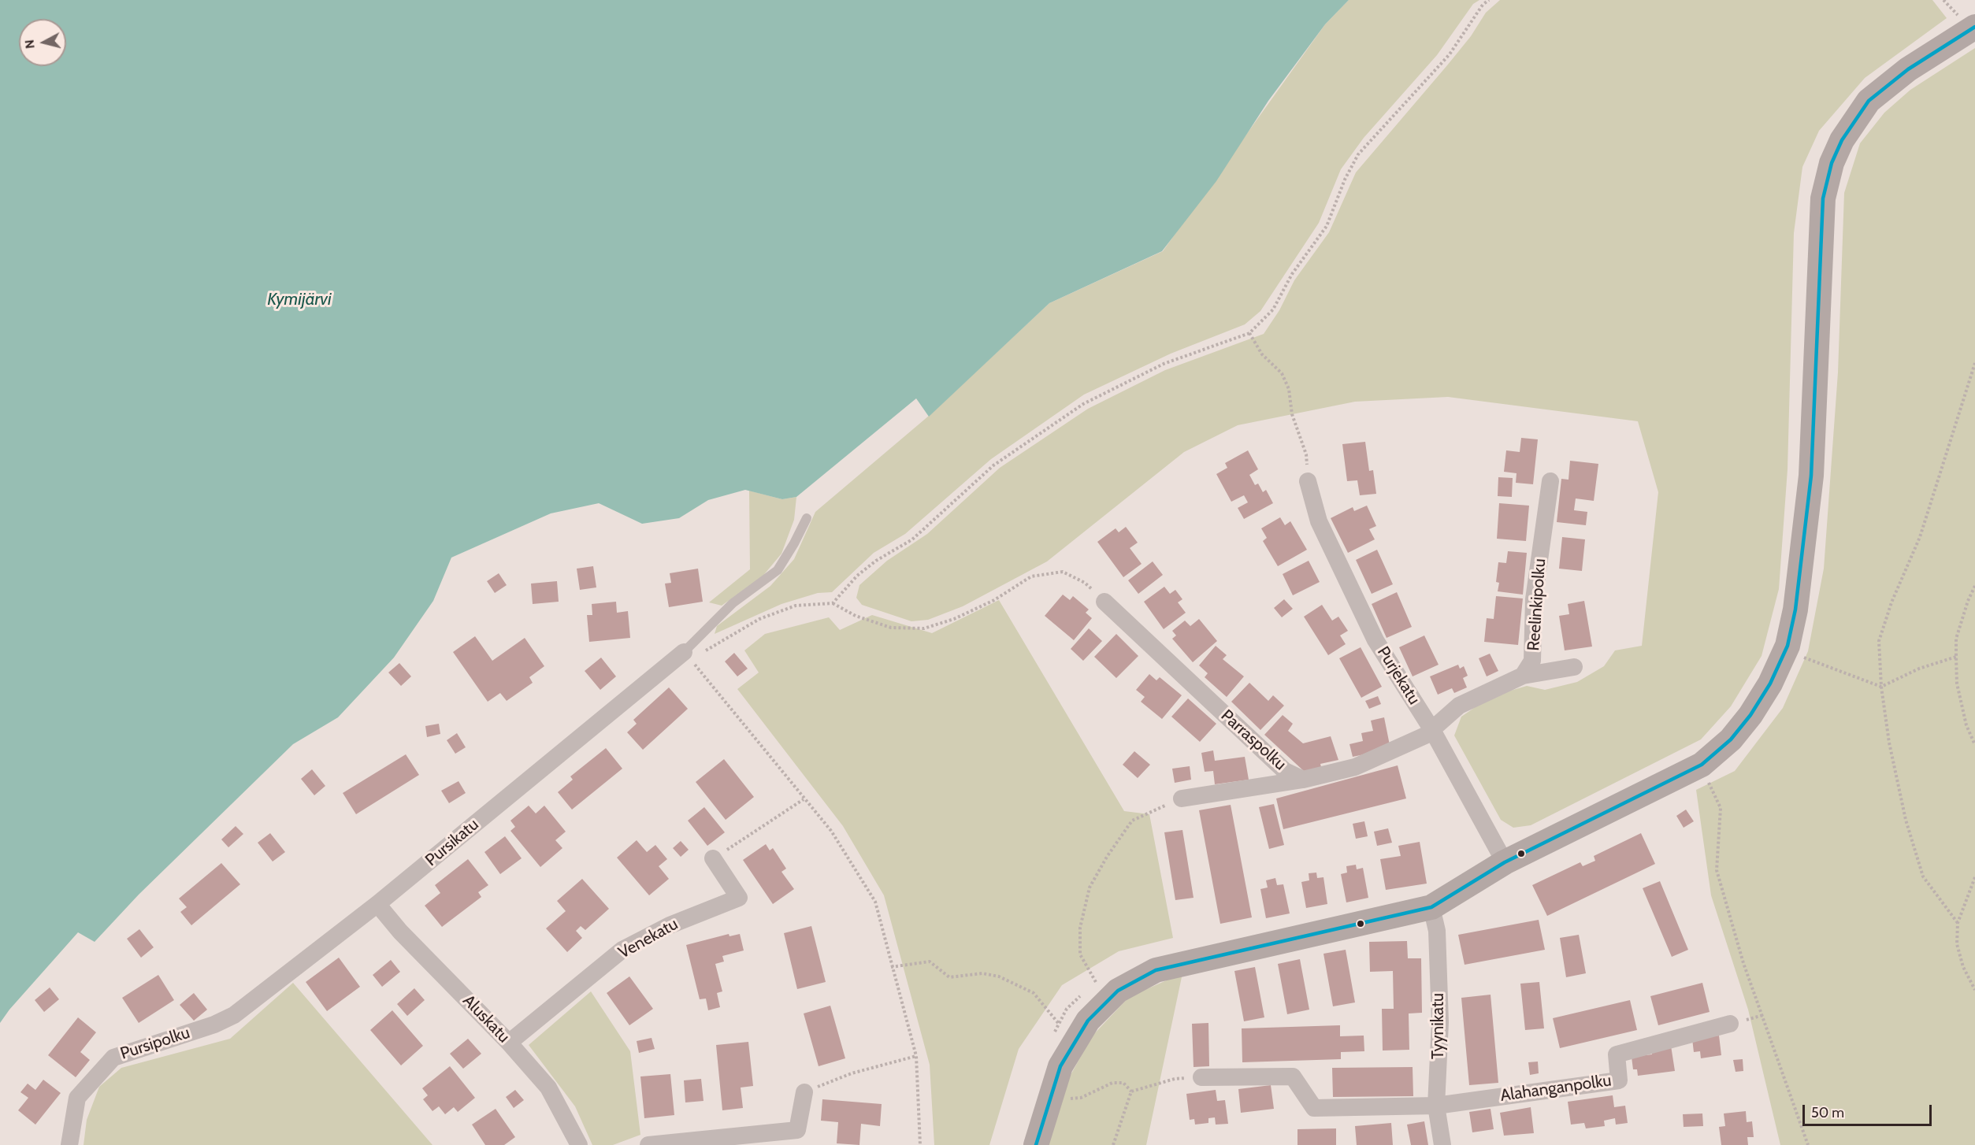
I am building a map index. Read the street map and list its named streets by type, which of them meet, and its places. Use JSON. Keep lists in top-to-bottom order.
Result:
{
  "streets": {
    "street": [
      "Reelinkipolku",
      "Purjekatu",
      "Parraspolku",
      "Pursikatu",
      "Venekatu",
      "Aluskatu",
      "Tyynikatu",
      "Pursipolku",
      "Alahanganpolku"
    ]
  },
  "crossings": [
    ["Purjekatu", "Parraspolku"],
    ["Pursikatu", "Aluskatu"],
    ["Pursikatu", "Pursipolku"],
    ["Venekatu", "Aluskatu"],
    ["Tyynikatu", "Alahanganpolku"]
  ],
  "water": ["Kymijärvi"],
  "scale_bar": "50 m",
  "north": "left"
}
